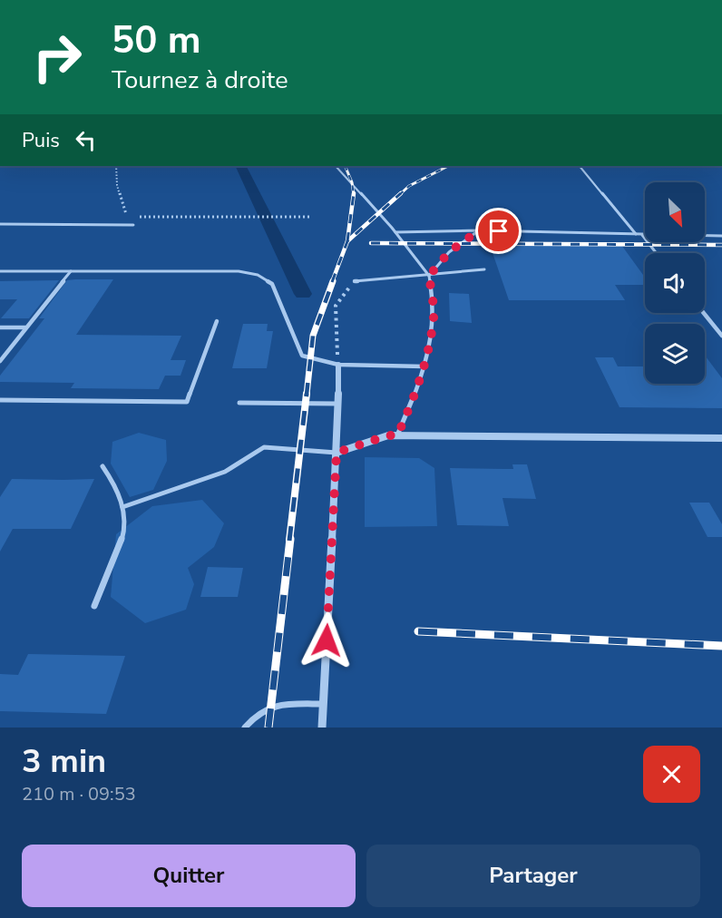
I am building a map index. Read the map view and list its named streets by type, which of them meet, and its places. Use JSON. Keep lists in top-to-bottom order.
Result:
{
  "north": "bottom right",
  "page": {
    "turn": ["50 m", "Tournez à droite"],
    "then": "Puis",
    "heading": ["3 min", "210 m · 09:53"],
    "buttons": ["Quitter", "Partager"]
  }
}
